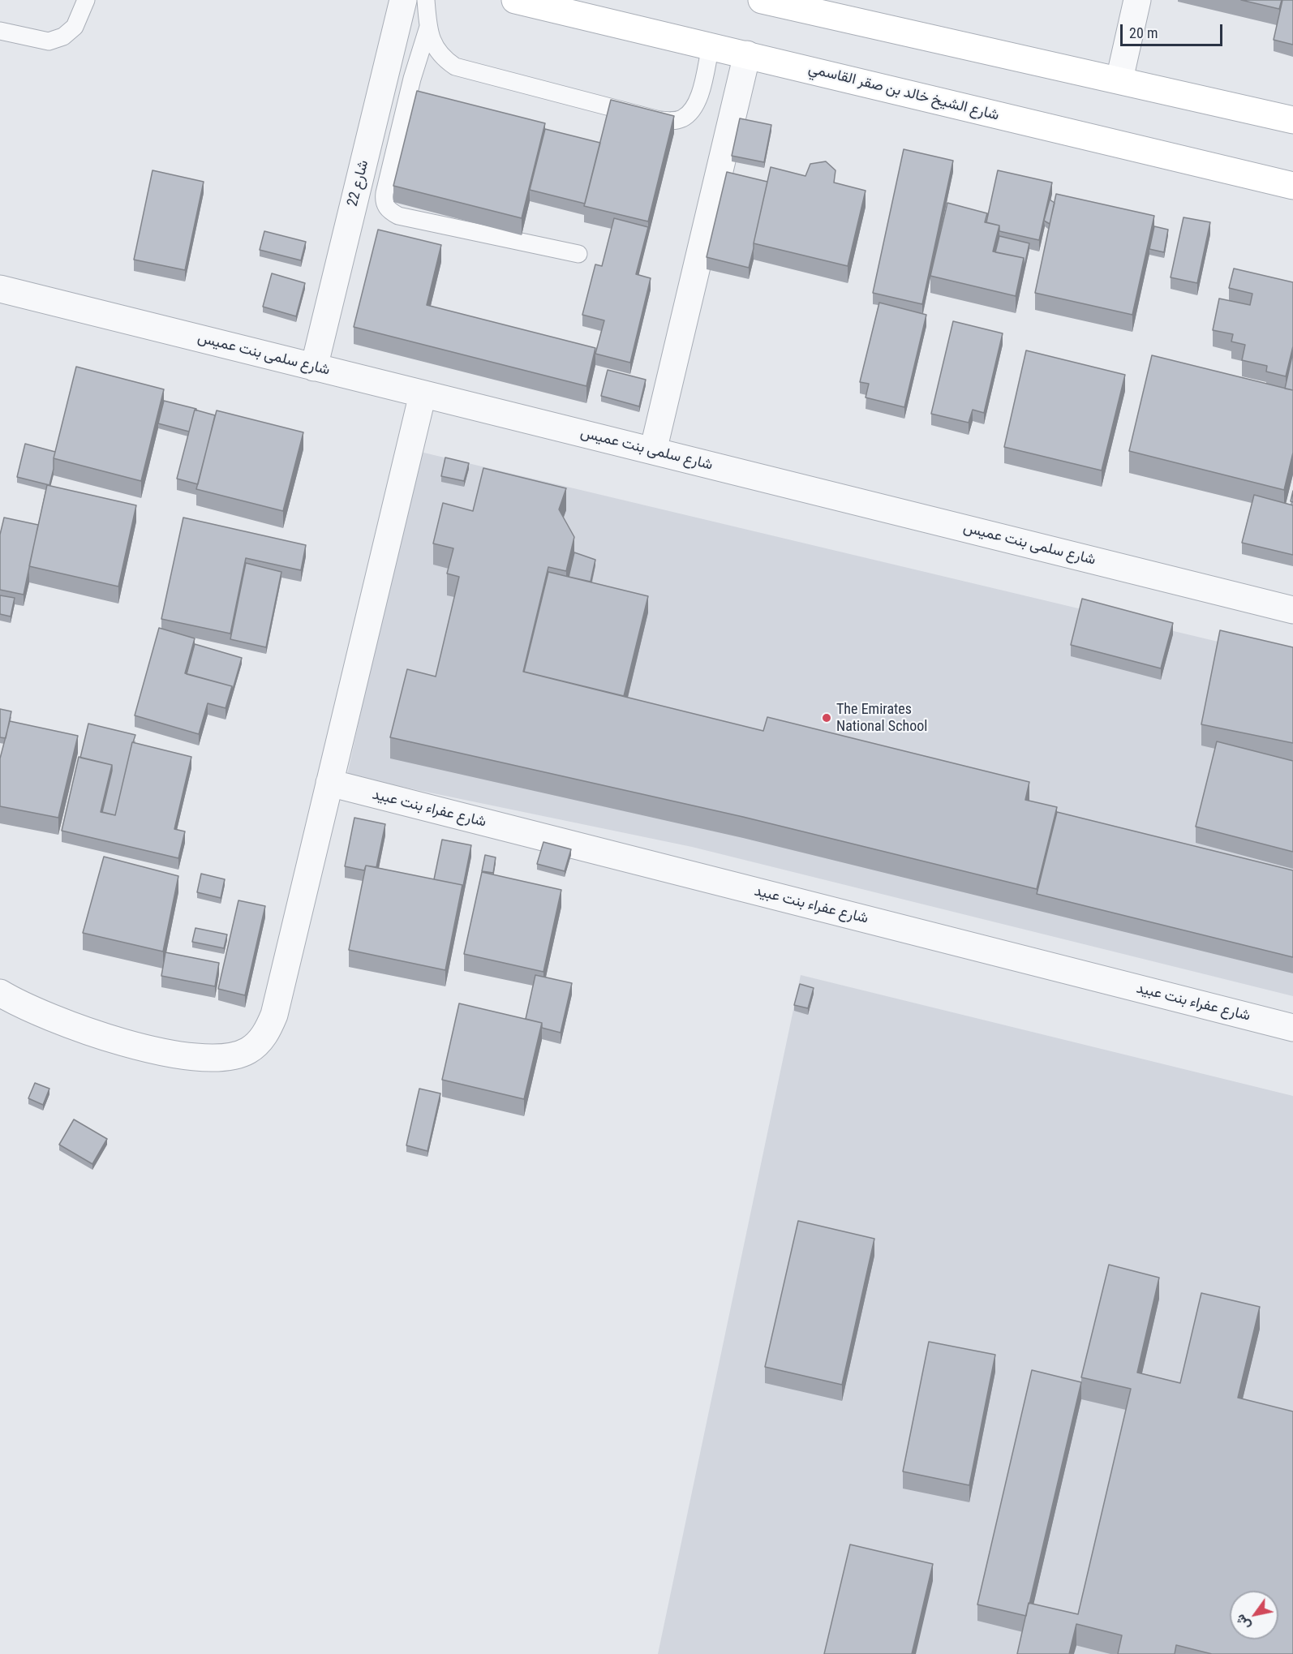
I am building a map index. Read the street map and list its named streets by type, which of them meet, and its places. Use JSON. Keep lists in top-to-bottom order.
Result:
{
  "streets": {
    "main road": ["شارع الشيخ خالد بن صقر القاسمي"],
    "street": ["شارع 22", "شارع سلمى بنت عميس", "شارع عفراء بنت عبيد"]
  },
  "crossings": [
    ["شارع 22", "شارع سلمى بنت عميس"]
  ],
  "places": ["The Emirates National School"],
  "scale_bar": "20 m",
  "north": "bottom left"
}
